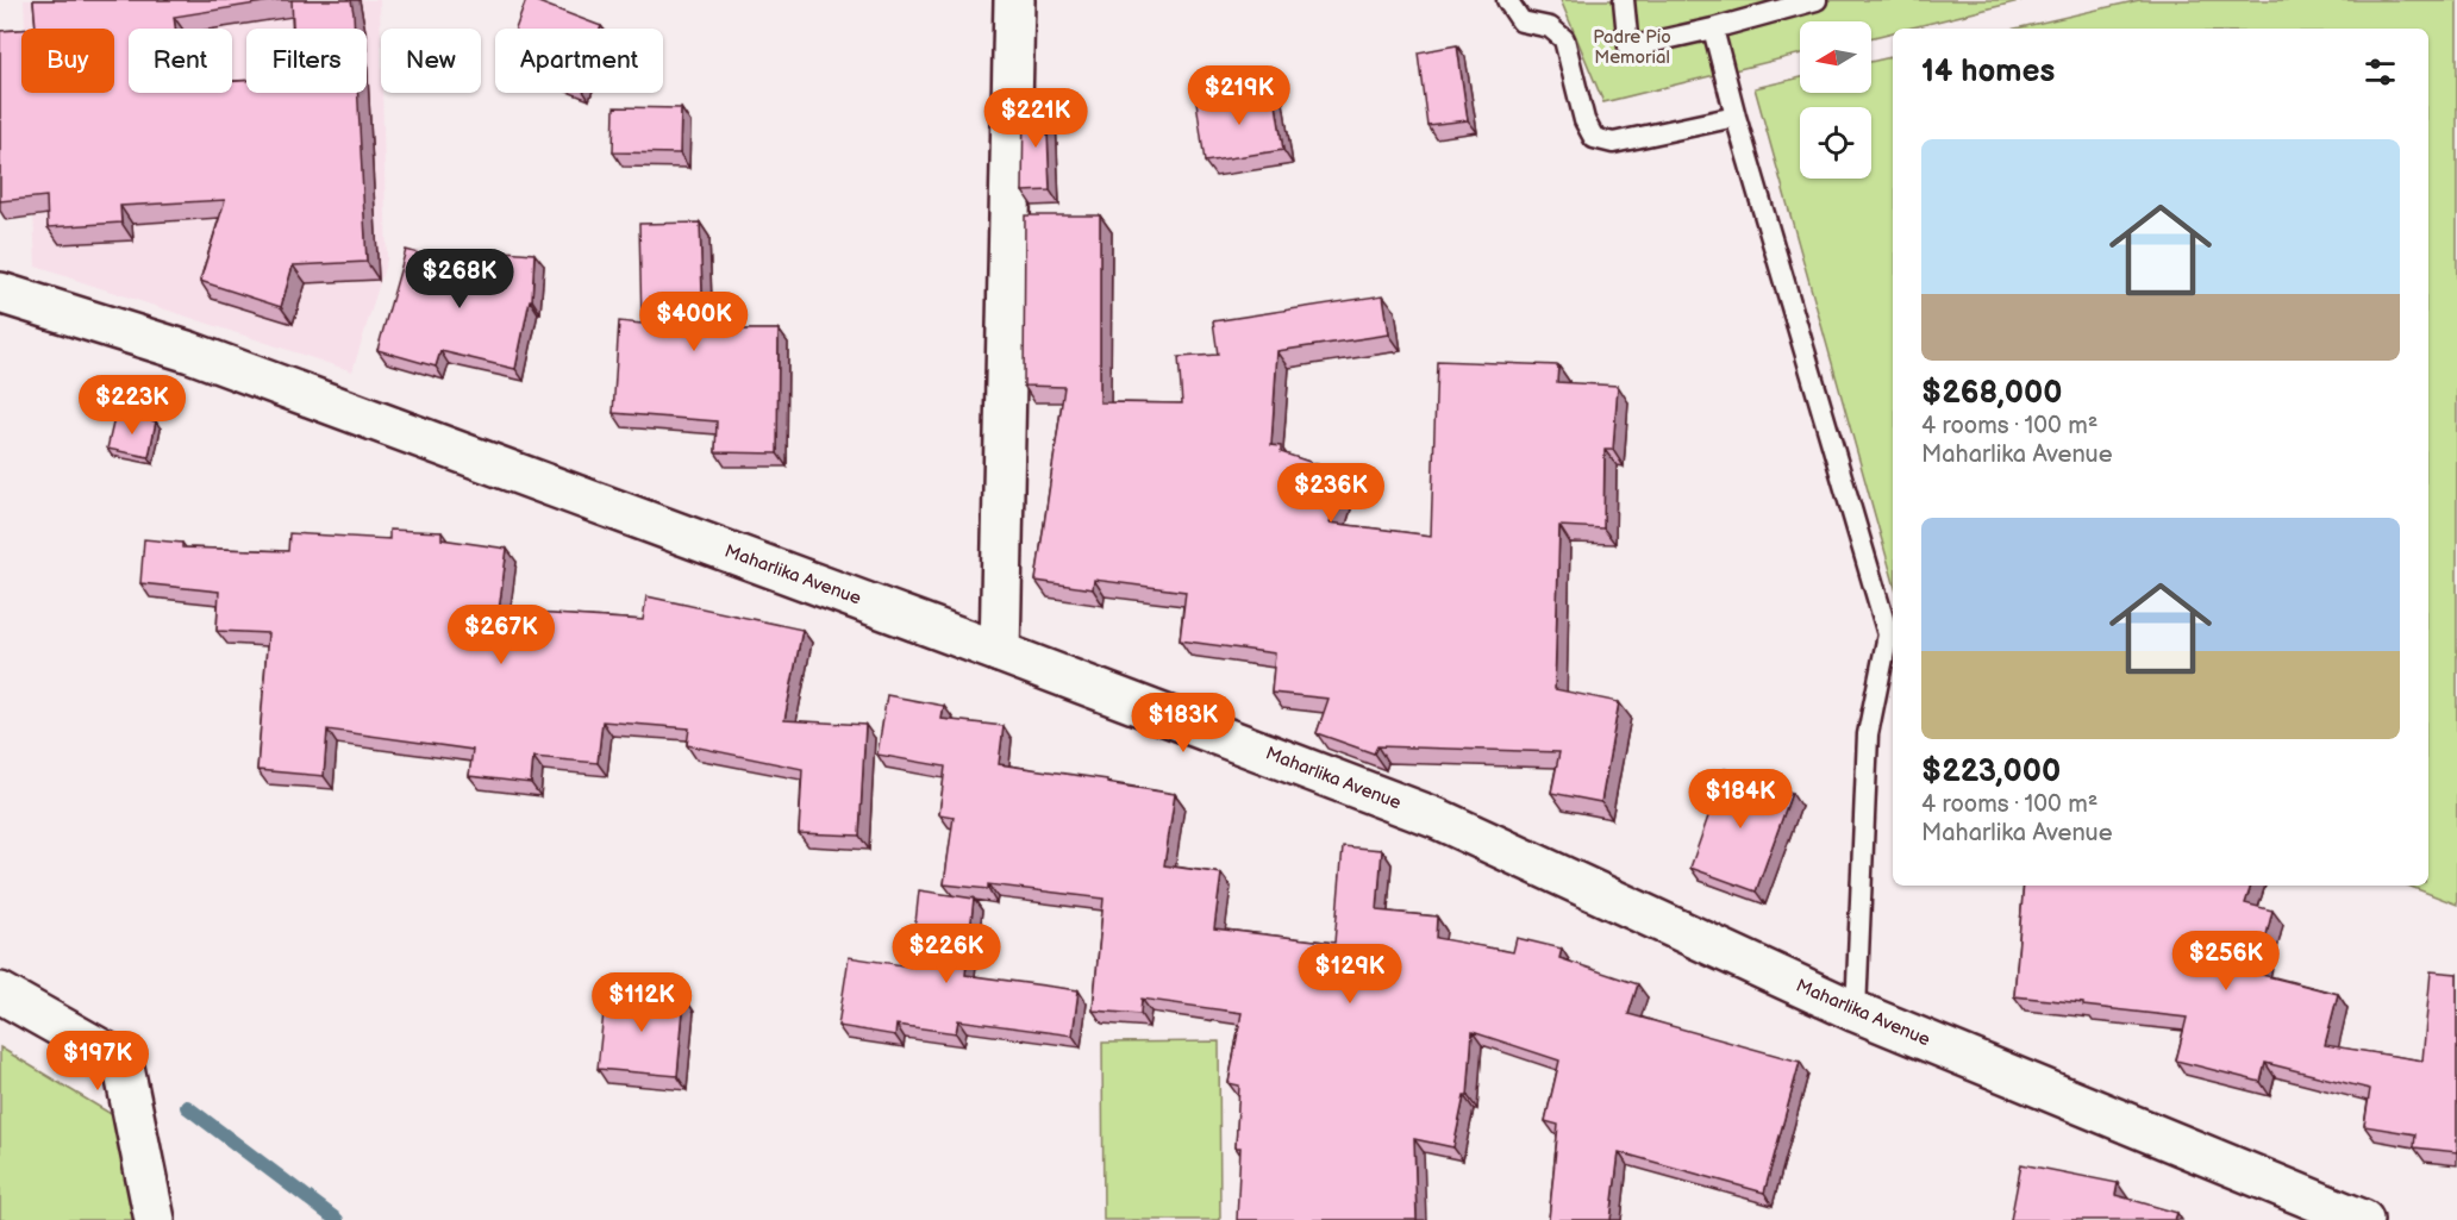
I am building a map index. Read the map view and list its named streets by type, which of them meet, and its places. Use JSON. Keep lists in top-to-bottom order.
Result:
{
  "streets": {
    "main road": ["Maharlika Avenue"]
  },
  "parks": ["Padre Pio Memorial"],
  "north": "left",
  "page": {
    "chip": [
      "Buy",
      "Rent",
      "Filters",
      "New",
      "Apartment"
    ],
    "heading": "14 homes",
    "price": [
      "$219K",
      "$221K",
      "$268K",
      "$400K",
      "$223K",
      "$236K",
      "$267K",
      "$183K",
      "$184K",
      "$226K",
      "$256K",
      "$129K",
      "$112K",
      "$197K"
    ],
    "list": [
      {
        "name": "$268,000",
        "note": "4 rooms · 100 m² · Maharlika Avenue"
      },
      {
        "name": "$223,000",
        "note": "4 rooms · 100 m² · Maharlika Avenue"
      }
    ]
  }
}
